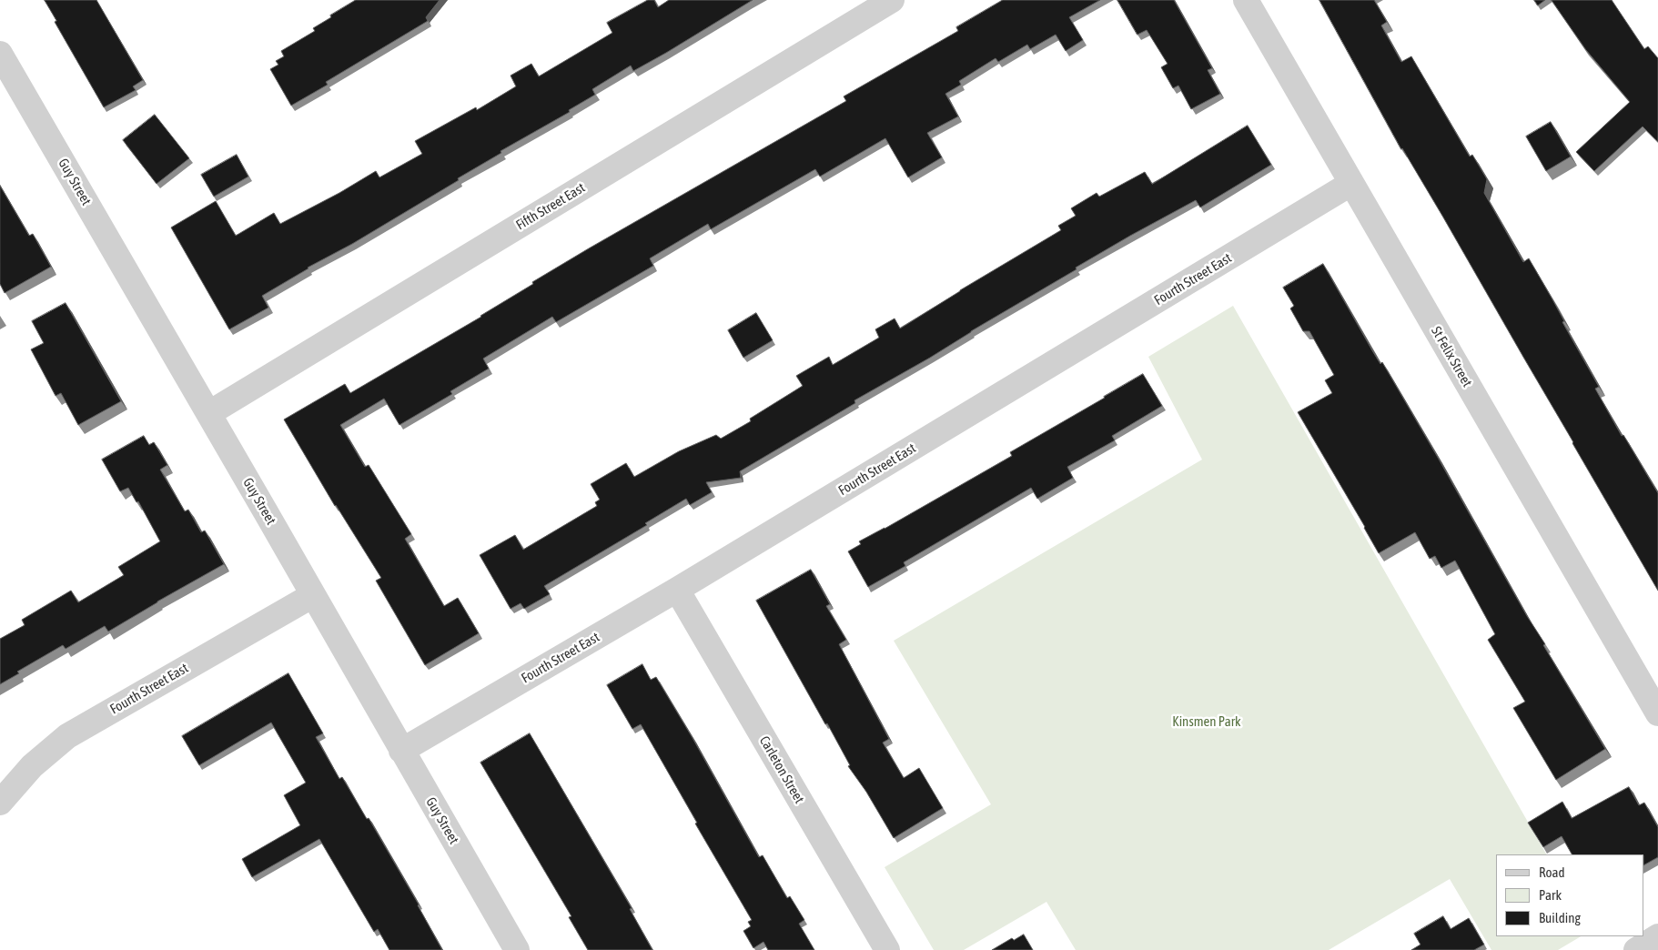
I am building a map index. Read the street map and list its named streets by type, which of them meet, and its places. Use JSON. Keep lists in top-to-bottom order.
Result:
{
  "streets": {
    "street": [
      "Guy Street",
      "Fifth Street East",
      "Fourth Street East",
      "St Felix Street",
      "Carleton Street"
    ]
  },
  "crossings": [
    ["Guy Street", "Fifth Street East"],
    ["Guy Street", "Fourth Street East"],
    ["Fourth Street East", "St Felix Street"],
    ["Fourth Street East", "Carleton Street"]
  ],
  "parks": ["Kinsmen Park"],
  "legend": ["Road", "Park", "Building"]
}
